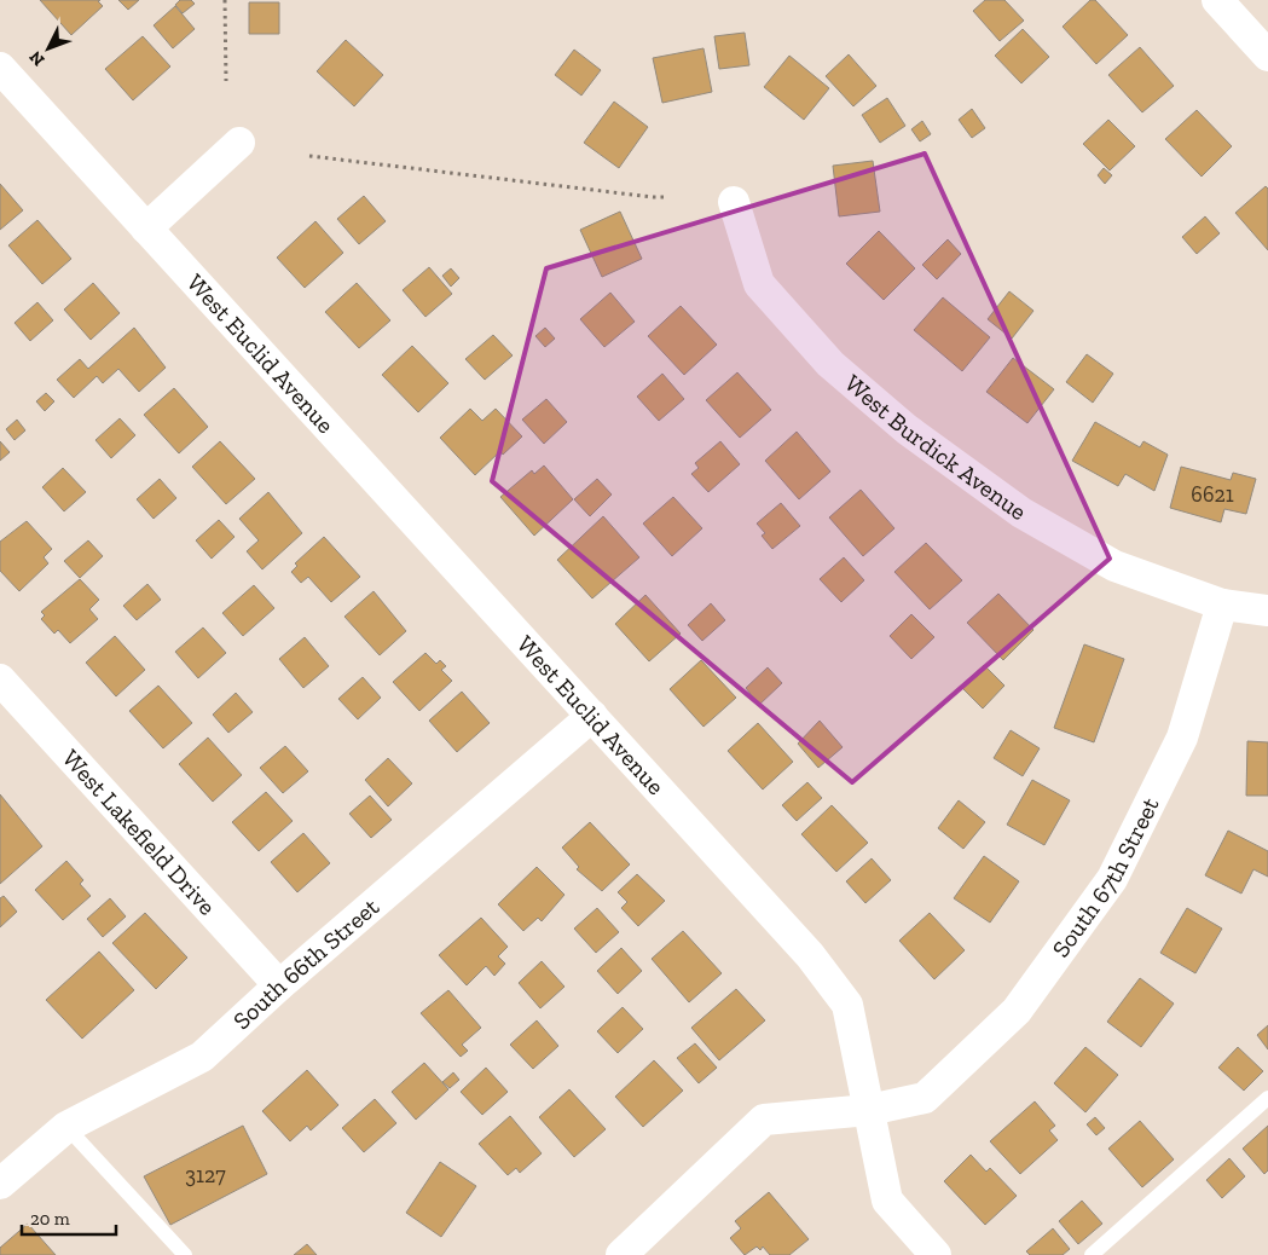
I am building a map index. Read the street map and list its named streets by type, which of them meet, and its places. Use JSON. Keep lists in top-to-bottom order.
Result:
{
  "streets": {
    "street": [
      "West Euclid Avenue",
      "West Burdick Avenue",
      "West Lakefield Drive",
      "South 67th Street",
      "South 66th Street"
    ]
  },
  "crossings": [
    ["West Euclid Avenue", "South 67th Street"],
    ["West Euclid Avenue", "South 66th Street"],
    ["West Burdick Avenue", "South 67th Street"],
    ["West Lakefield Drive", "South 66th Street"]
  ],
  "house_numbers": ["6621", "3127"],
  "scale_bar": "20 m",
  "north": "bottom left"
}
